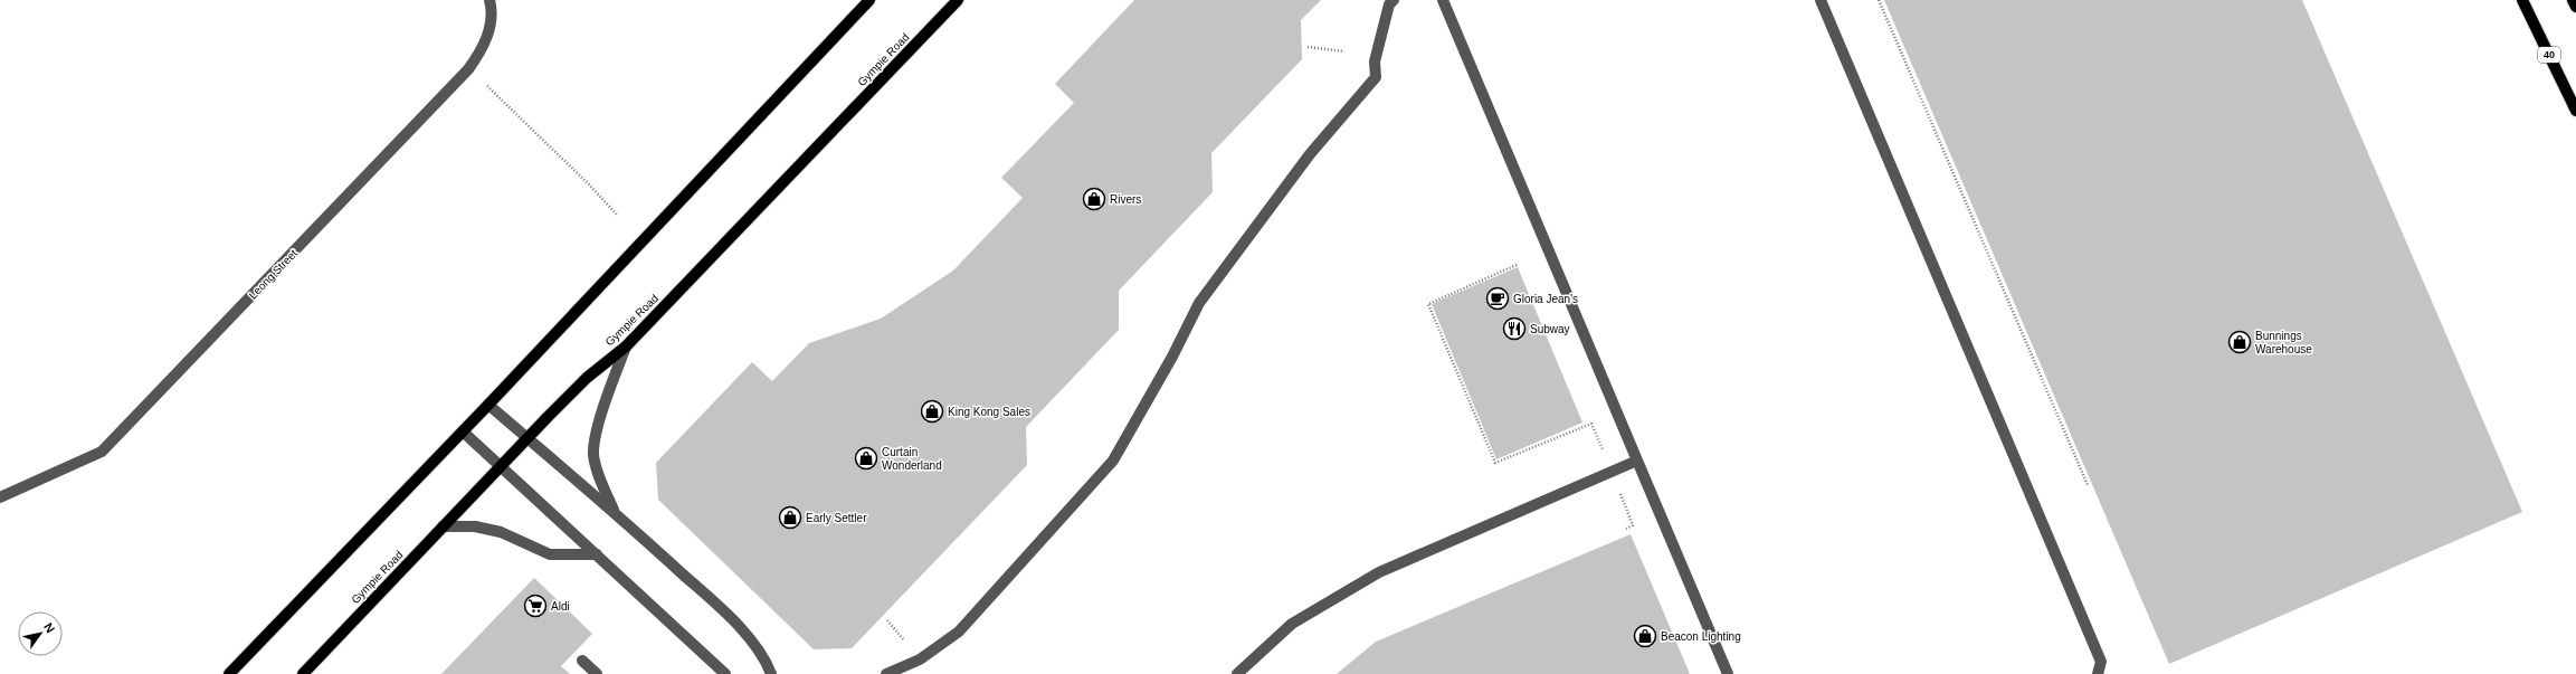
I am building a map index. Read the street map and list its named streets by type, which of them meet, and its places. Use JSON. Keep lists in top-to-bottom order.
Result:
{
  "streets": {
    "main road": ["40", "Gympie Road"],
    "street": ["Leong Street"]
  },
  "places": {
    "shop": [
      "Rivers",
      "Bunnings Warehouse",
      "King Kong Sales",
      "Curtain Wonderland",
      "Early Settler",
      "Beacon Lighting"
    ],
    "cafe": ["Gloria Jean's"],
    "restaurant": ["Subway"],
    "supermarket": ["Aldi"]
  },
  "north": "top right"
}
